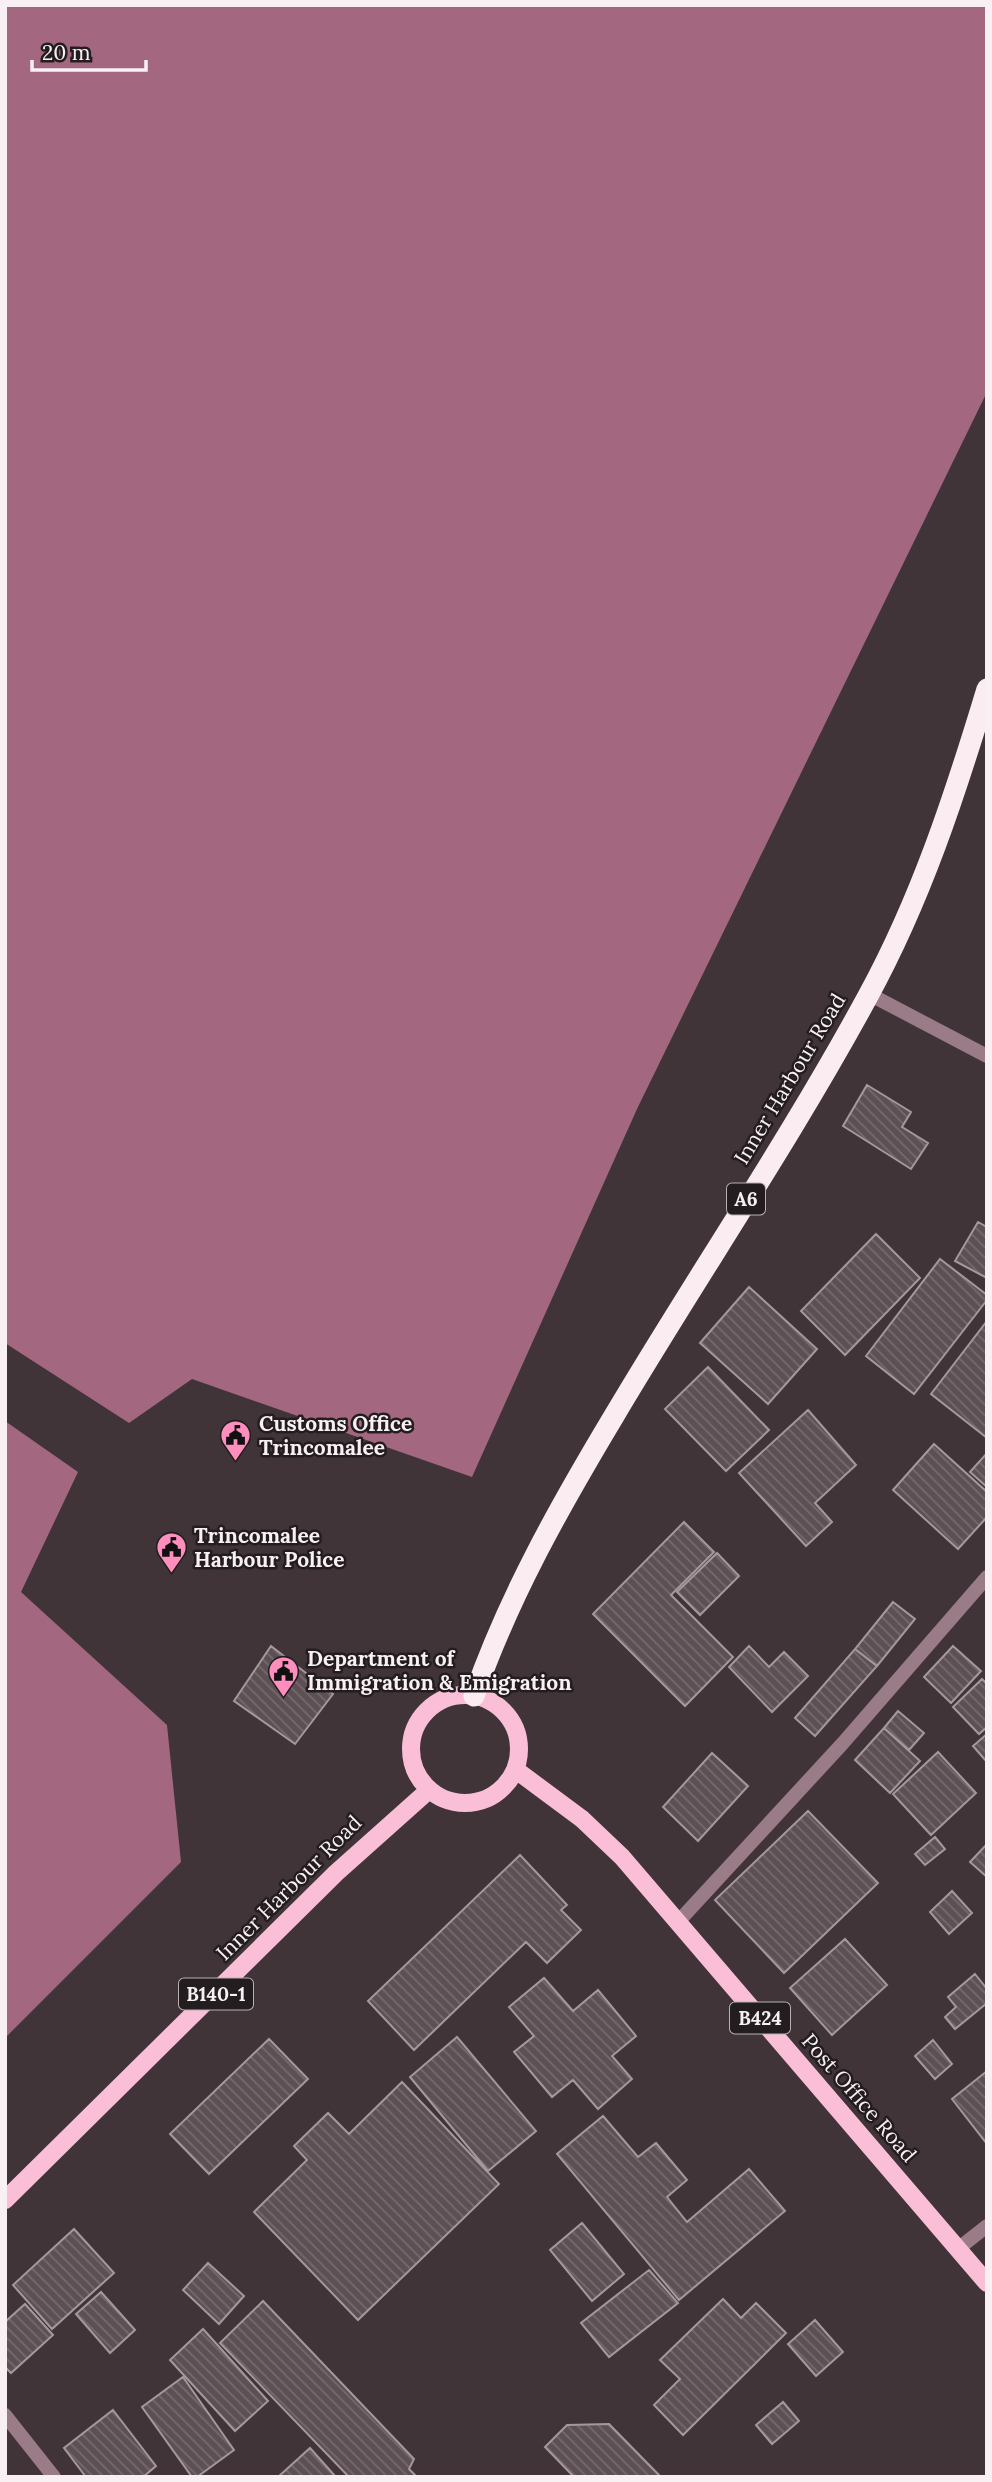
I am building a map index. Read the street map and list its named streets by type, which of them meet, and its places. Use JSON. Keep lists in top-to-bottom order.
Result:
{
  "streets": {
    "highway": ["Inner Harbour Road", "A6"],
    "main road": ["B140-1", "B424", "Post Office Road"]
  },
  "crossings": [
    ["Inner Harbour Road", "Post Office Road"]
  ],
  "places": {
    "public building": ["Customs Office Trincomalee", "Trincomalee Harbour Police", "Department of Immigration & Emigration"]
  },
  "scale_bar": "20 m"
}
